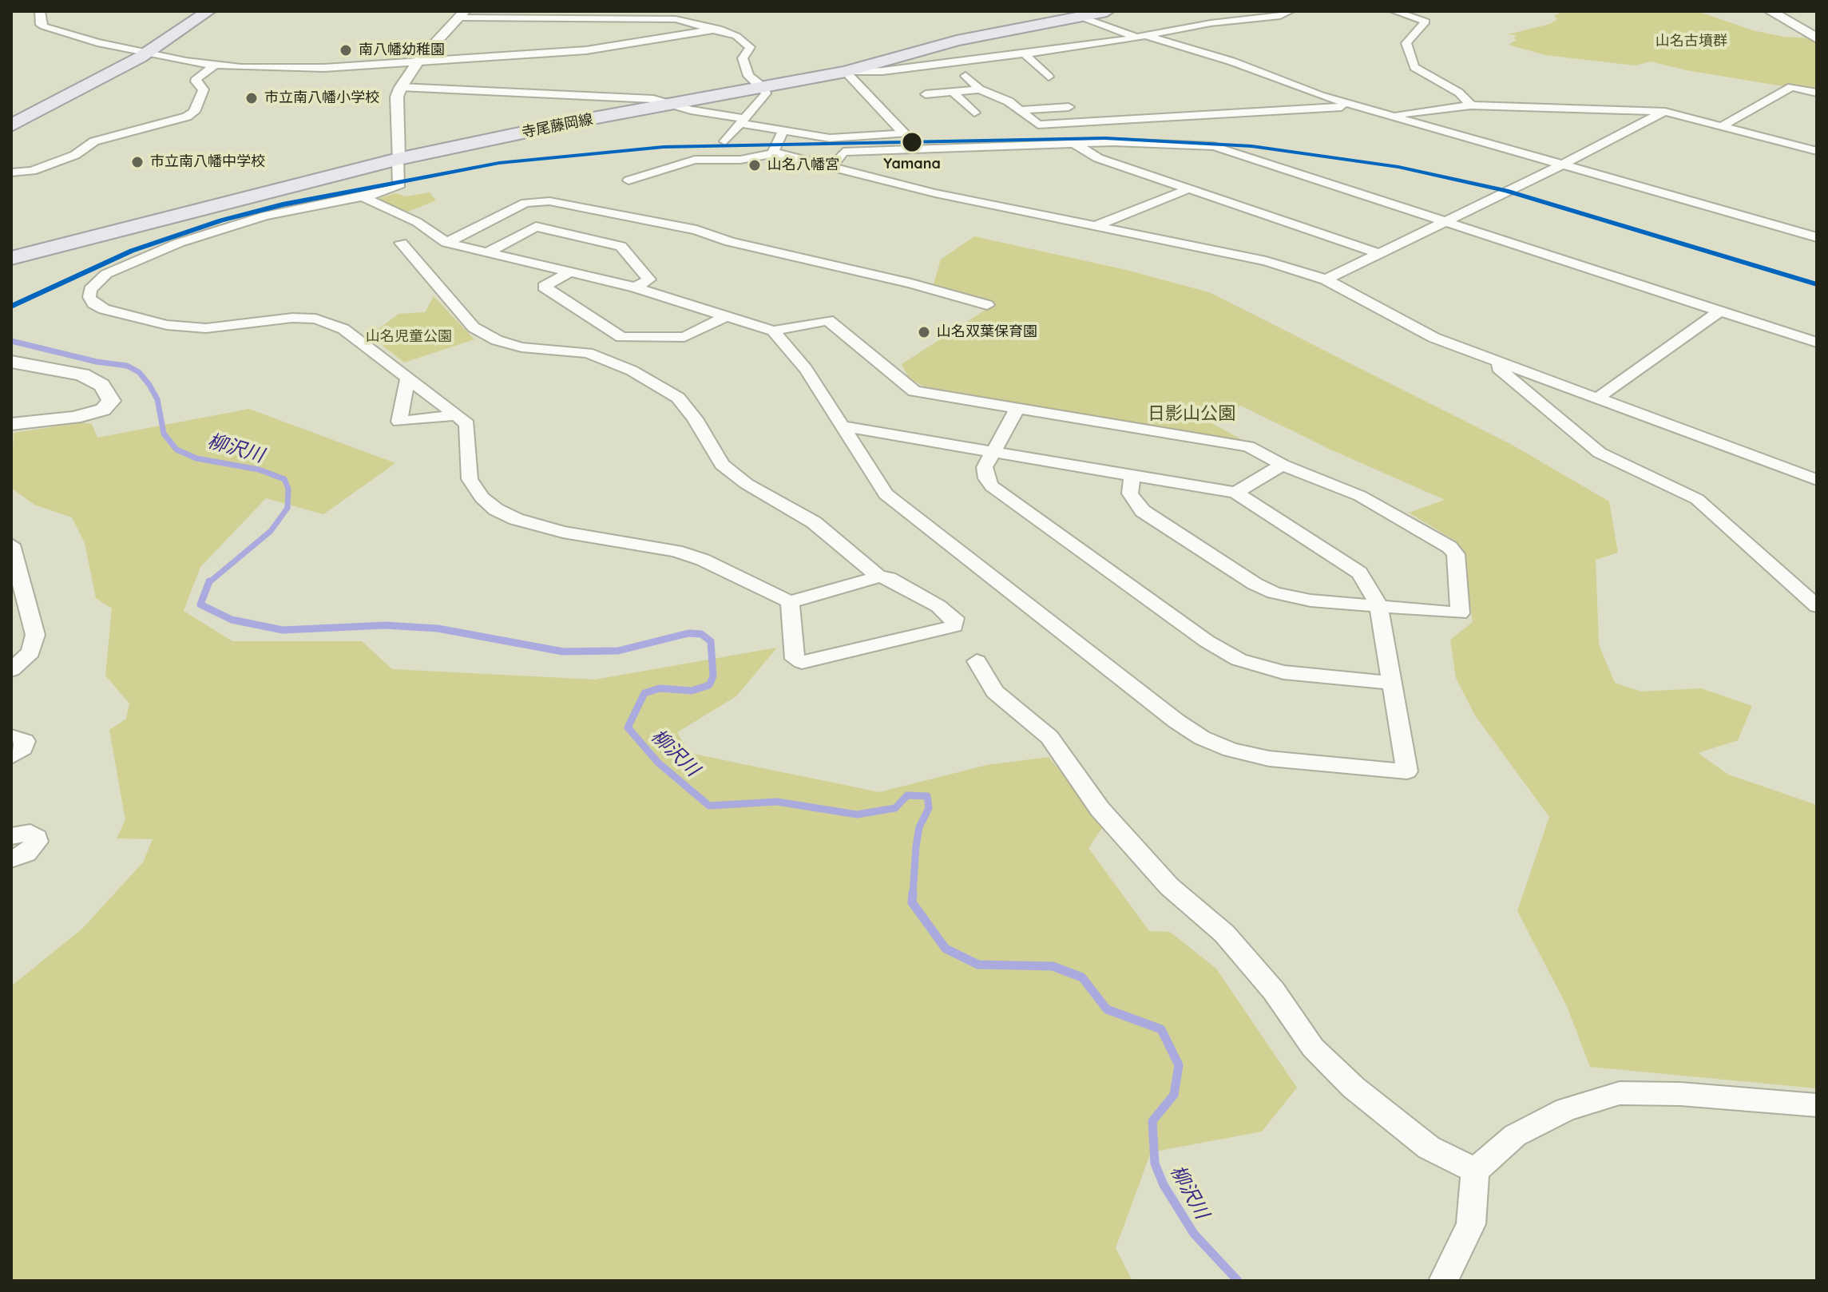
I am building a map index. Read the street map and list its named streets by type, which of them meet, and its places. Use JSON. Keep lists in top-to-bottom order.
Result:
{
  "streets": {
    "main road": ["寺尾藤岡線"]
  },
  "water": ["柳沢川"],
  "parks": ["山名古墳群", "山名児童公園", "日影山公園"],
  "places": [
    "南八幡幼稚園",
    "市立南八幡小学校",
    "Yamana",
    "市立南八幡中学校",
    "山名八幡宮",
    "山名双葉保育園"
  ]
}
